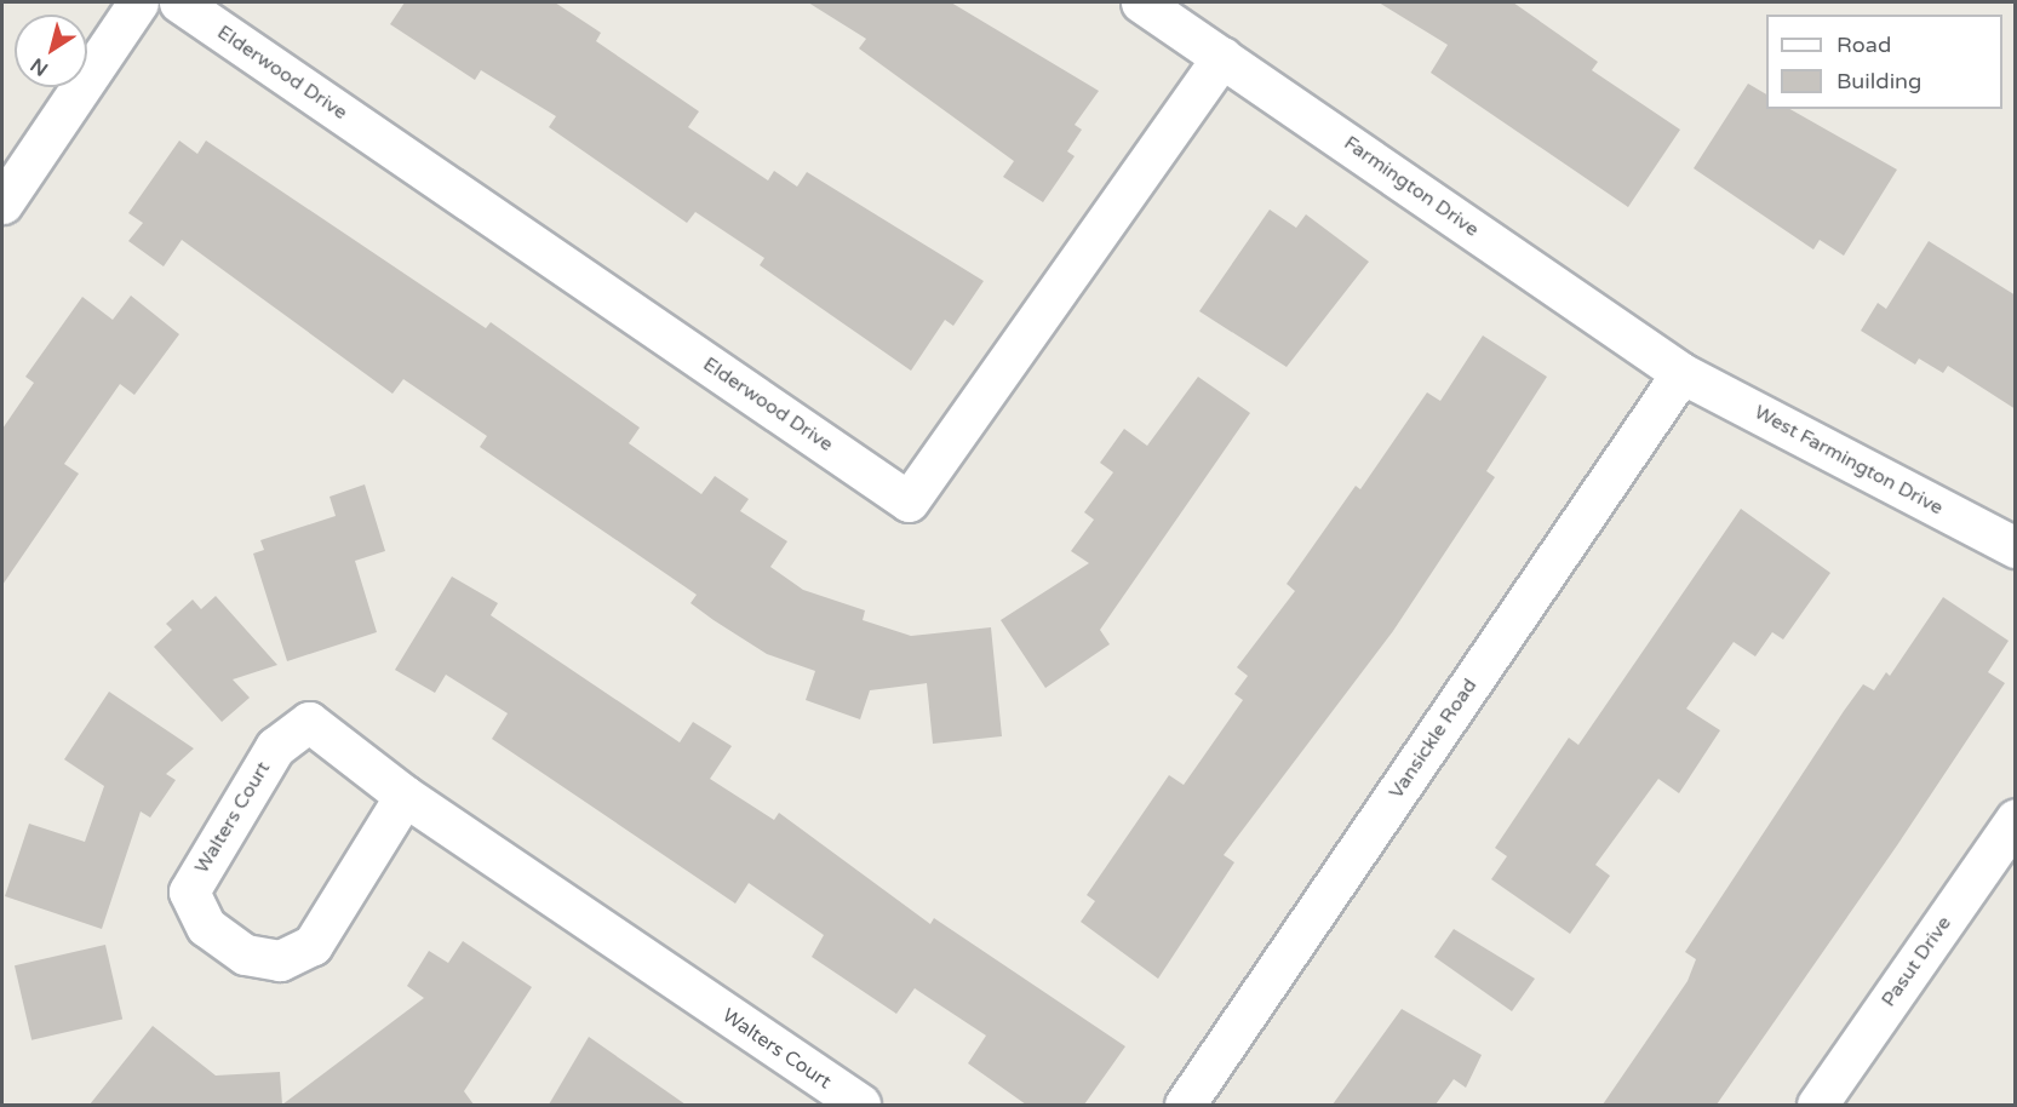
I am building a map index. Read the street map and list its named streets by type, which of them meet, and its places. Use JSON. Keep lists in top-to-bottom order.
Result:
{
  "streets": {
    "street": [
      "Elderwood Drive",
      "Farmington Drive",
      "West Farmington Drive",
      "Vansickle Road",
      "Walters Court",
      "Pasut Drive"
    ]
  },
  "crossings": [
    ["Elderwood Drive", "Farmington Drive"],
    ["Farmington Drive", "West Farmington Drive"],
    ["Farmington Drive", "Vansickle Road"],
    ["West Farmington Drive", "Vansickle Road"]
  ],
  "legend": ["Road", "Building"],
  "north": "bottom left"
}
